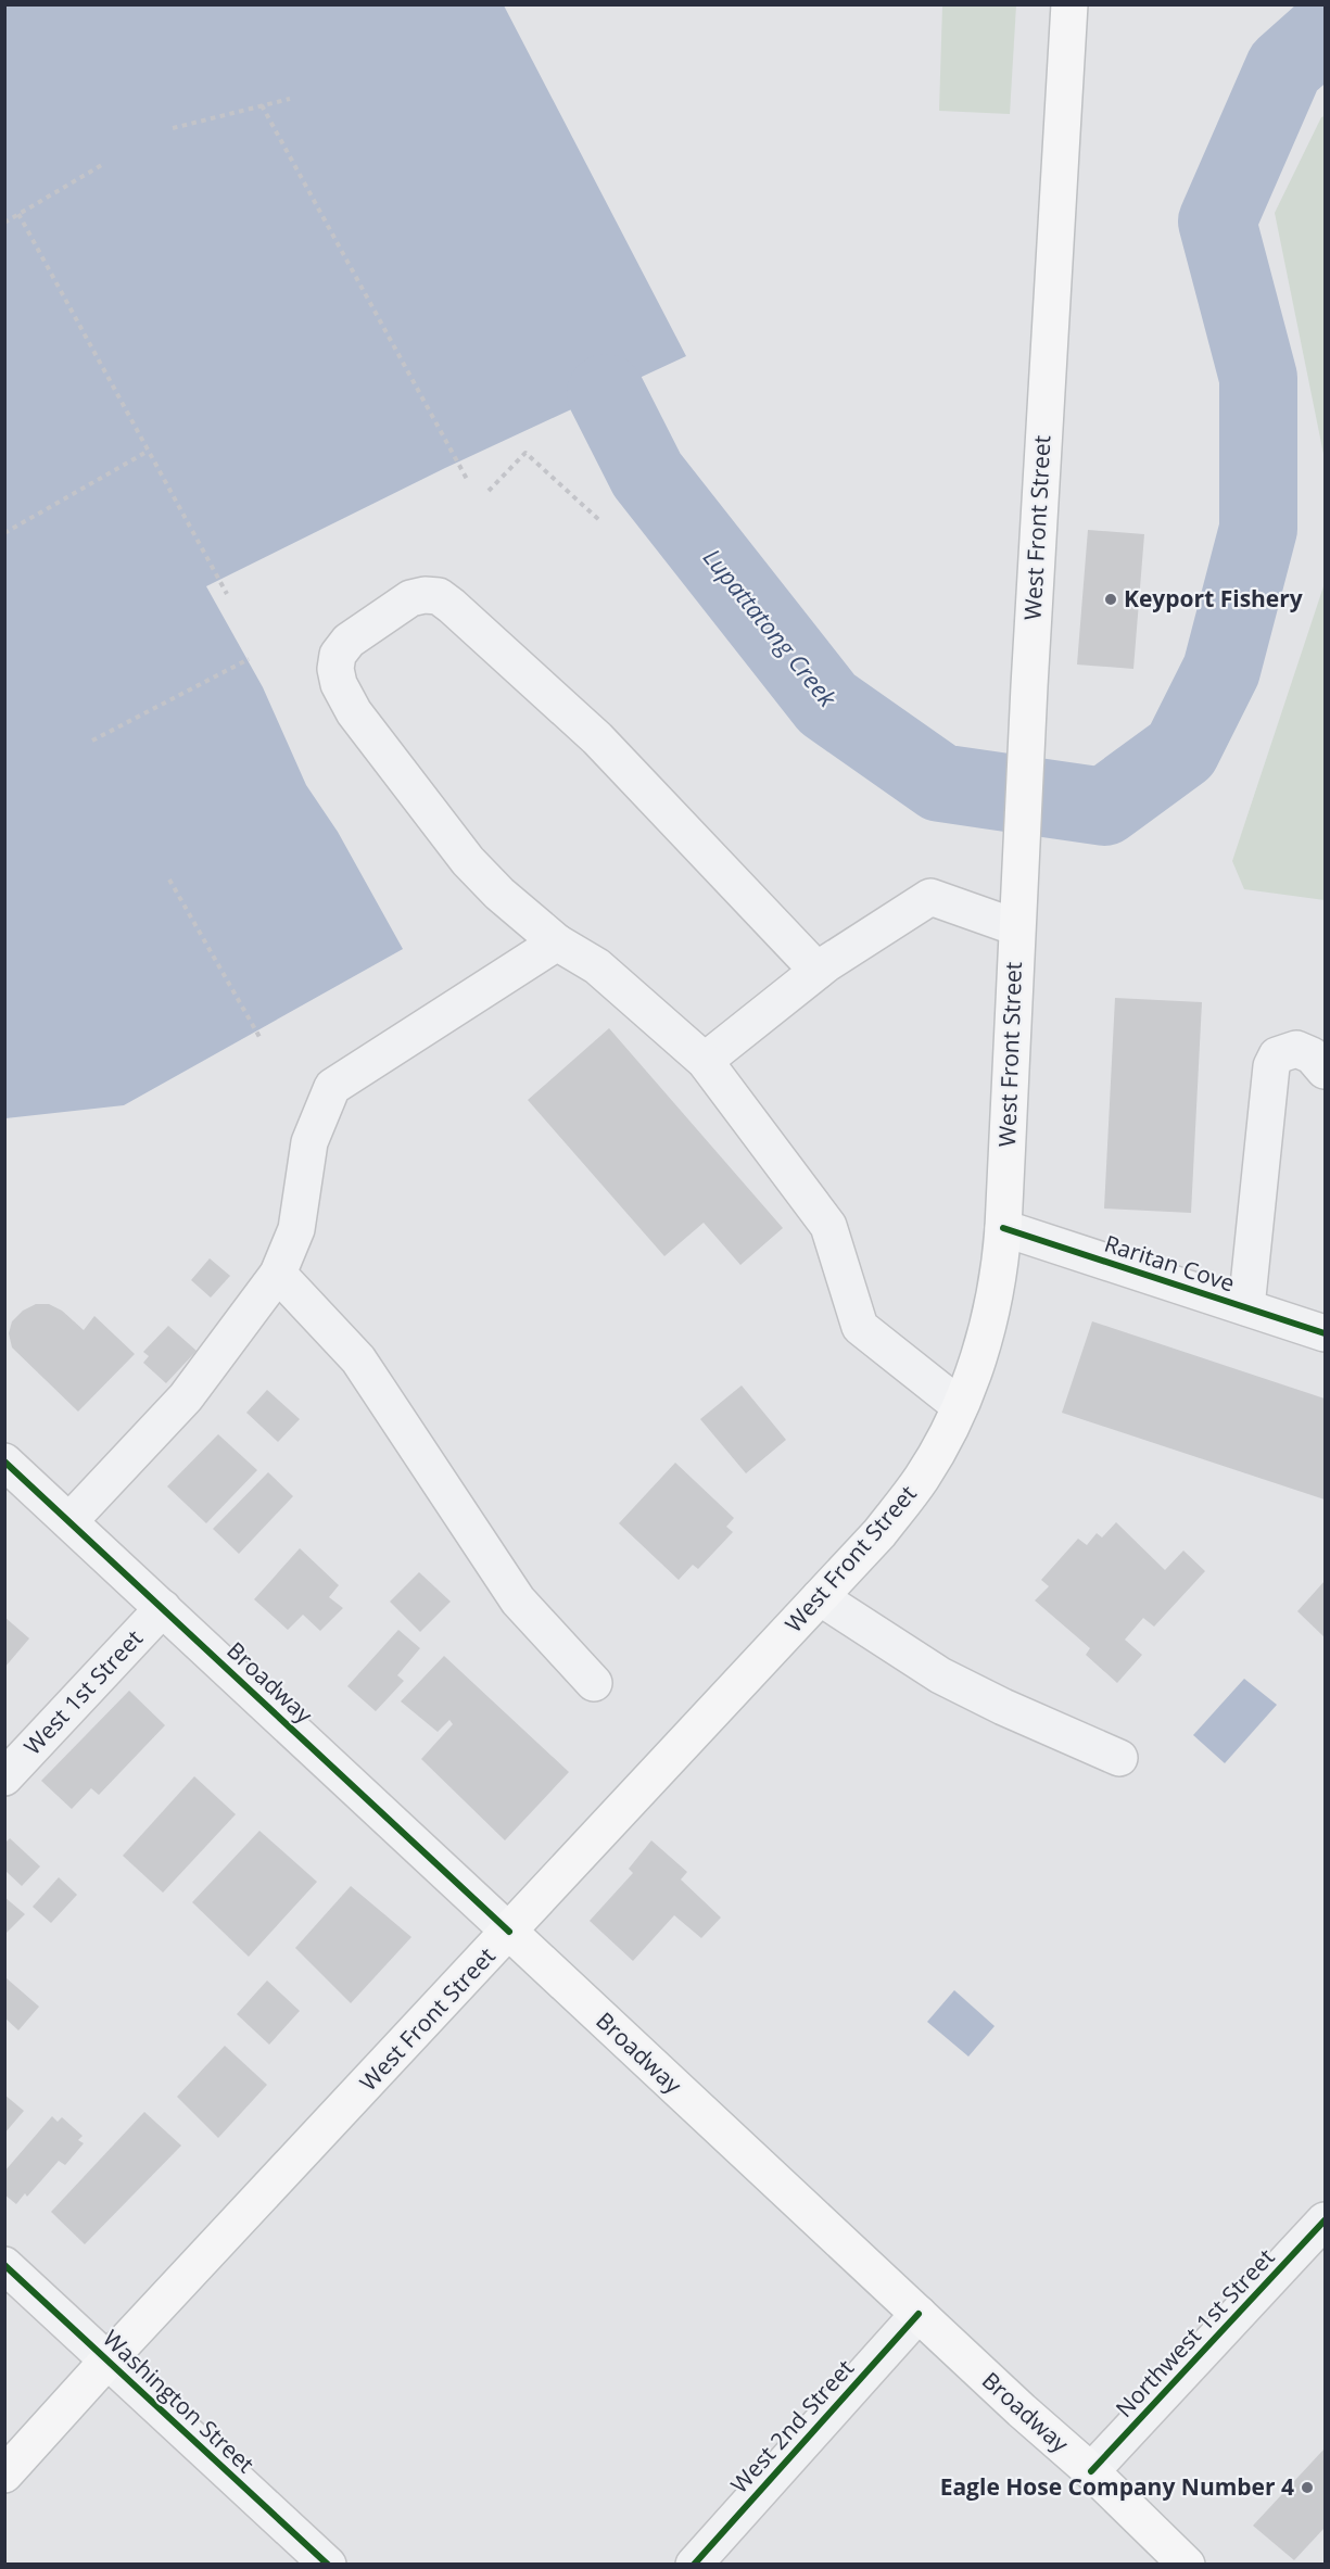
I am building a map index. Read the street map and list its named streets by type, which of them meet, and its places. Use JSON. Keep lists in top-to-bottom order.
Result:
{
  "streets": {
    "main road": ["West Front Street", "Broadway"],
    "street": [
      "Raritan Cove",
      "West 1st Street",
      "Northwest 1st Street",
      "Washington Street",
      "West 2nd Street"
    ]
  },
  "crossings": [
    ["West Front Street", "Raritan Cove"],
    ["West Front Street", "Broadway"],
    ["West Front Street", "Washington Street"],
    ["Broadway", "West 1st Street"],
    ["Broadway", "Northwest 1st Street"],
    ["Broadway", "West 2nd Street"]
  ],
  "water": ["Lupattatong Creek"],
  "places": ["Keyport Fishery", "Eagle Hose Company Number 4"]
}
